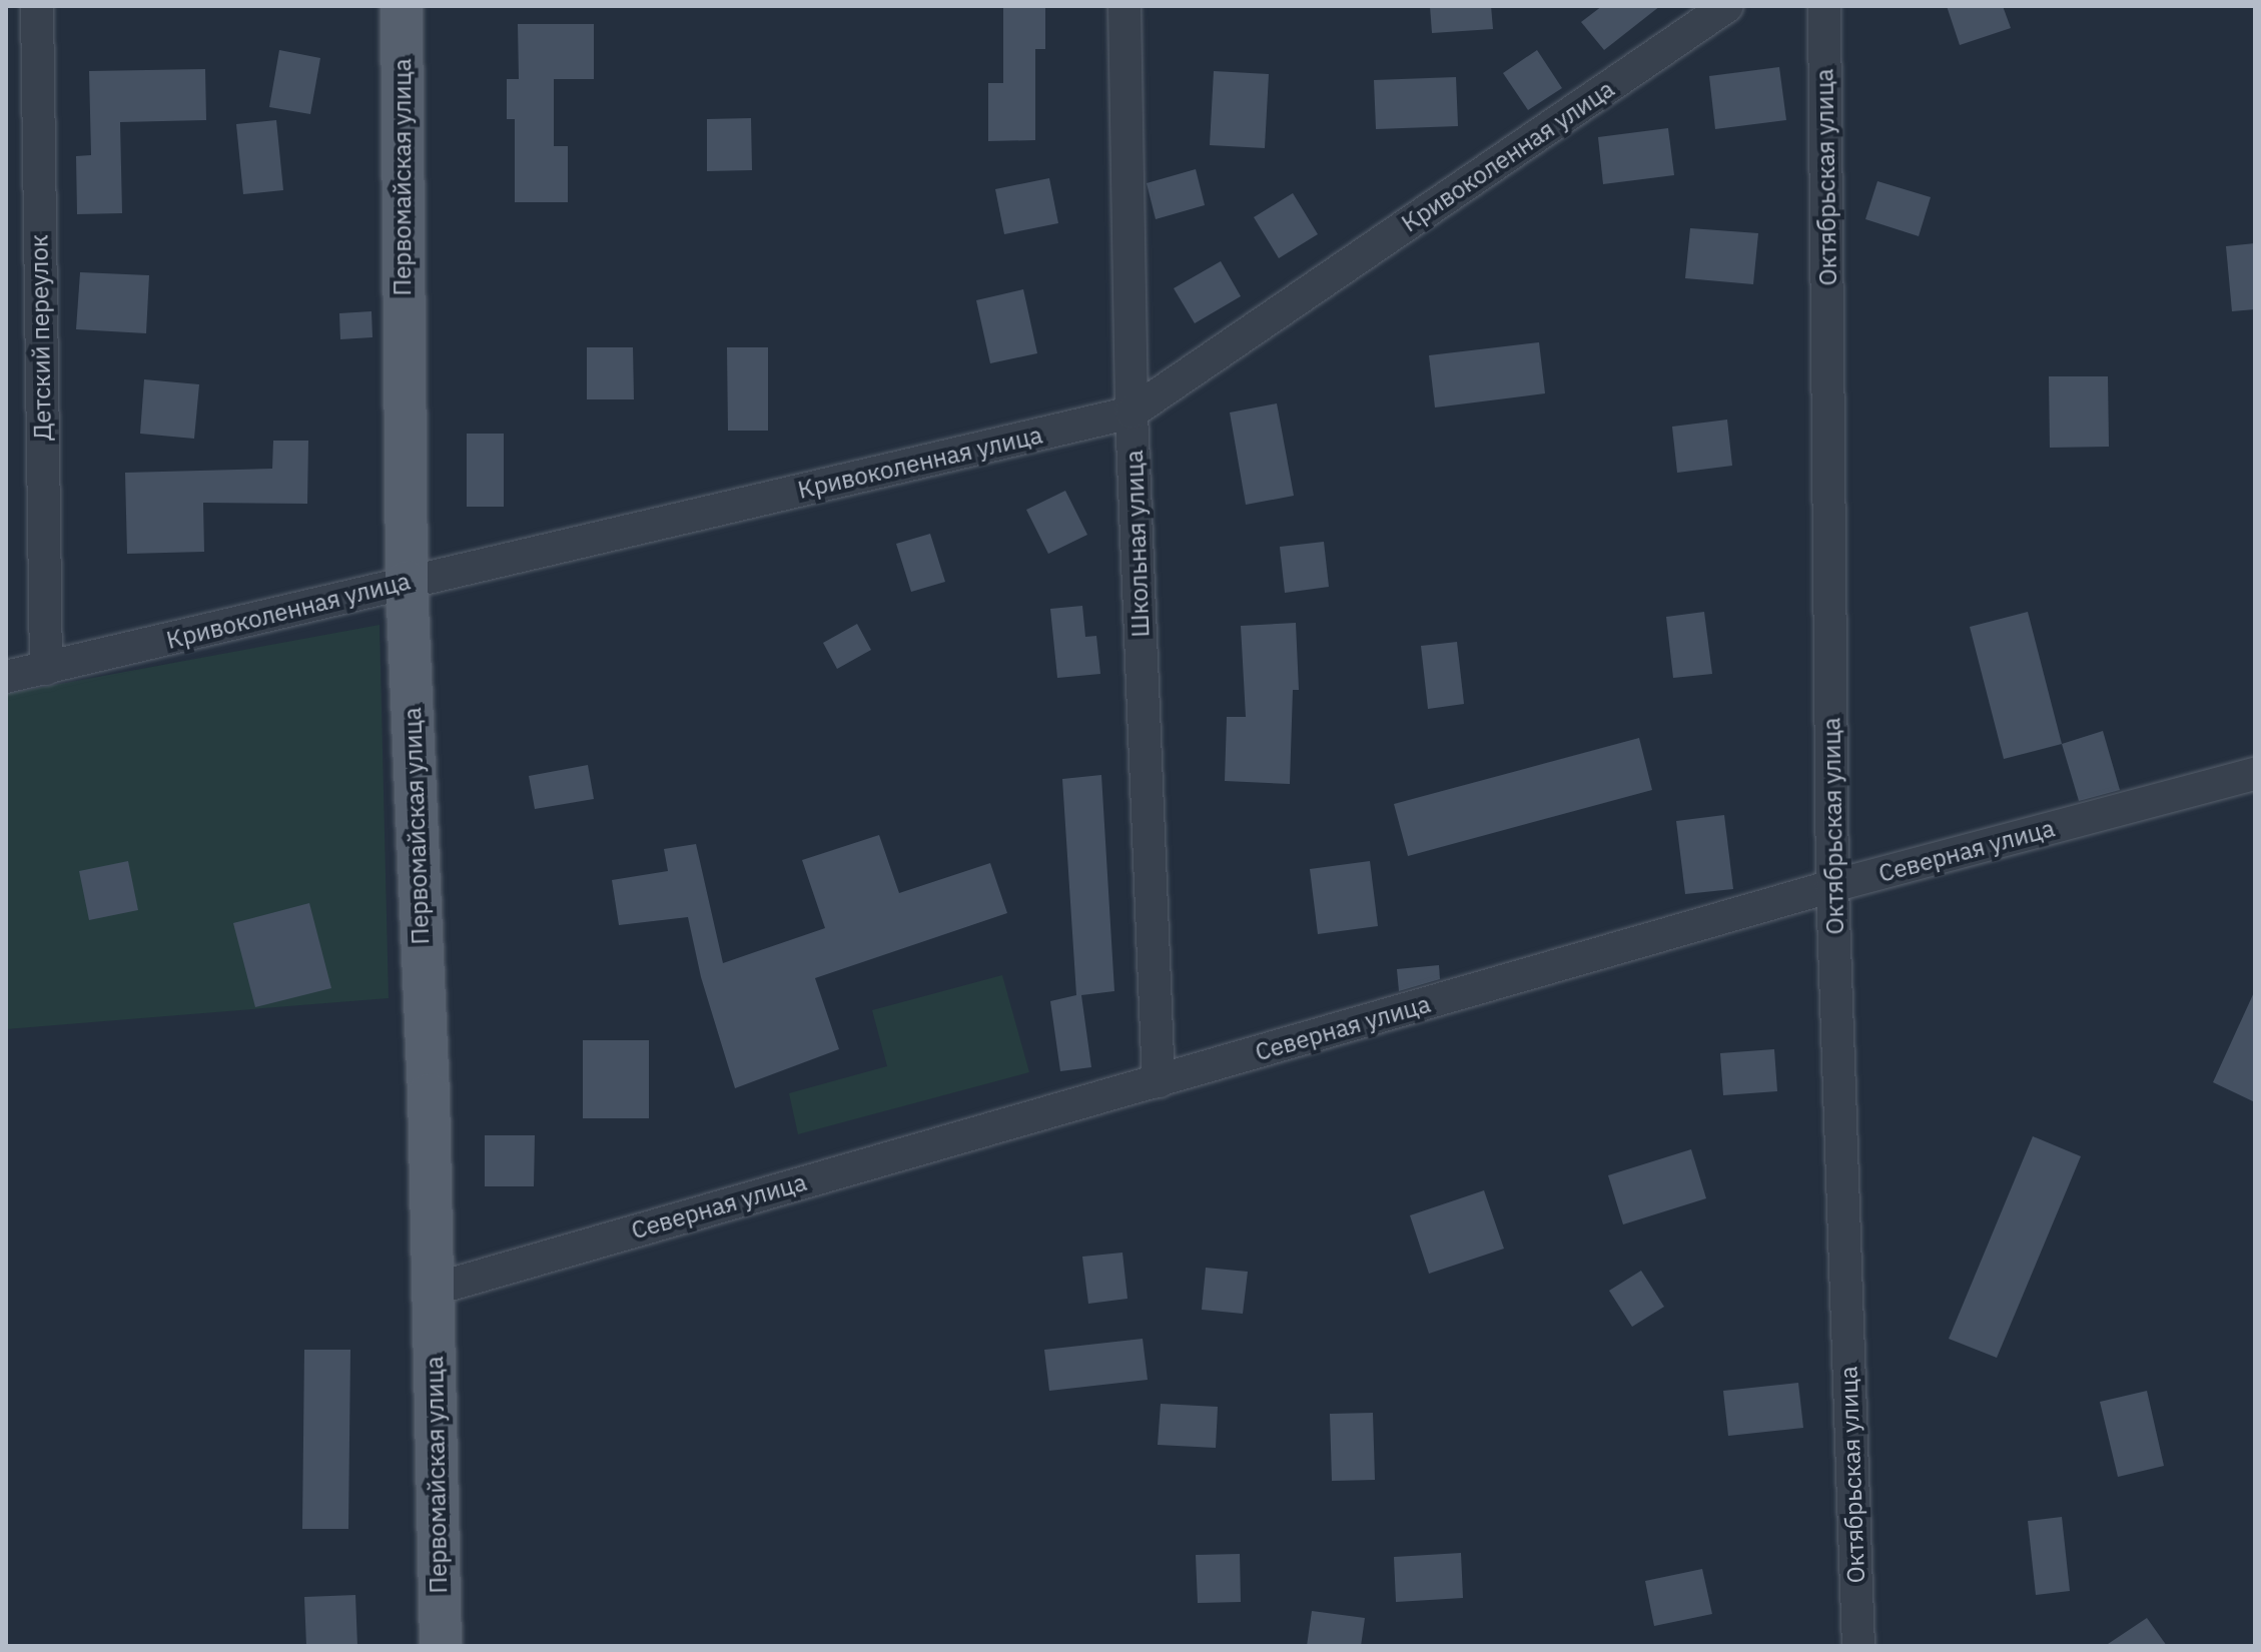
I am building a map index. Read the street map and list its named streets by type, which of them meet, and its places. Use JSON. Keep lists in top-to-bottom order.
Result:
{
  "streets": {
    "main road": ["Первомайская улица"],
    "street": [
      "Кривоколенная улица",
      "Октябрьская улица",
      "Детский переулок",
      "Школьная улица",
      "Северная улица"
    ]
  },
  "crossings": [
    ["Кривоколенная улица", "Первомайская улица"],
    ["Кривоколенная улица", "Детский переулок"],
    ["Кривоколенная улица", "Школьная улица"],
    ["Первомайская улица", "Северная улица"],
    ["Октябрьская улица", "Северная улица"],
    ["Школьная улица", "Северная улица"]
  ]
}
